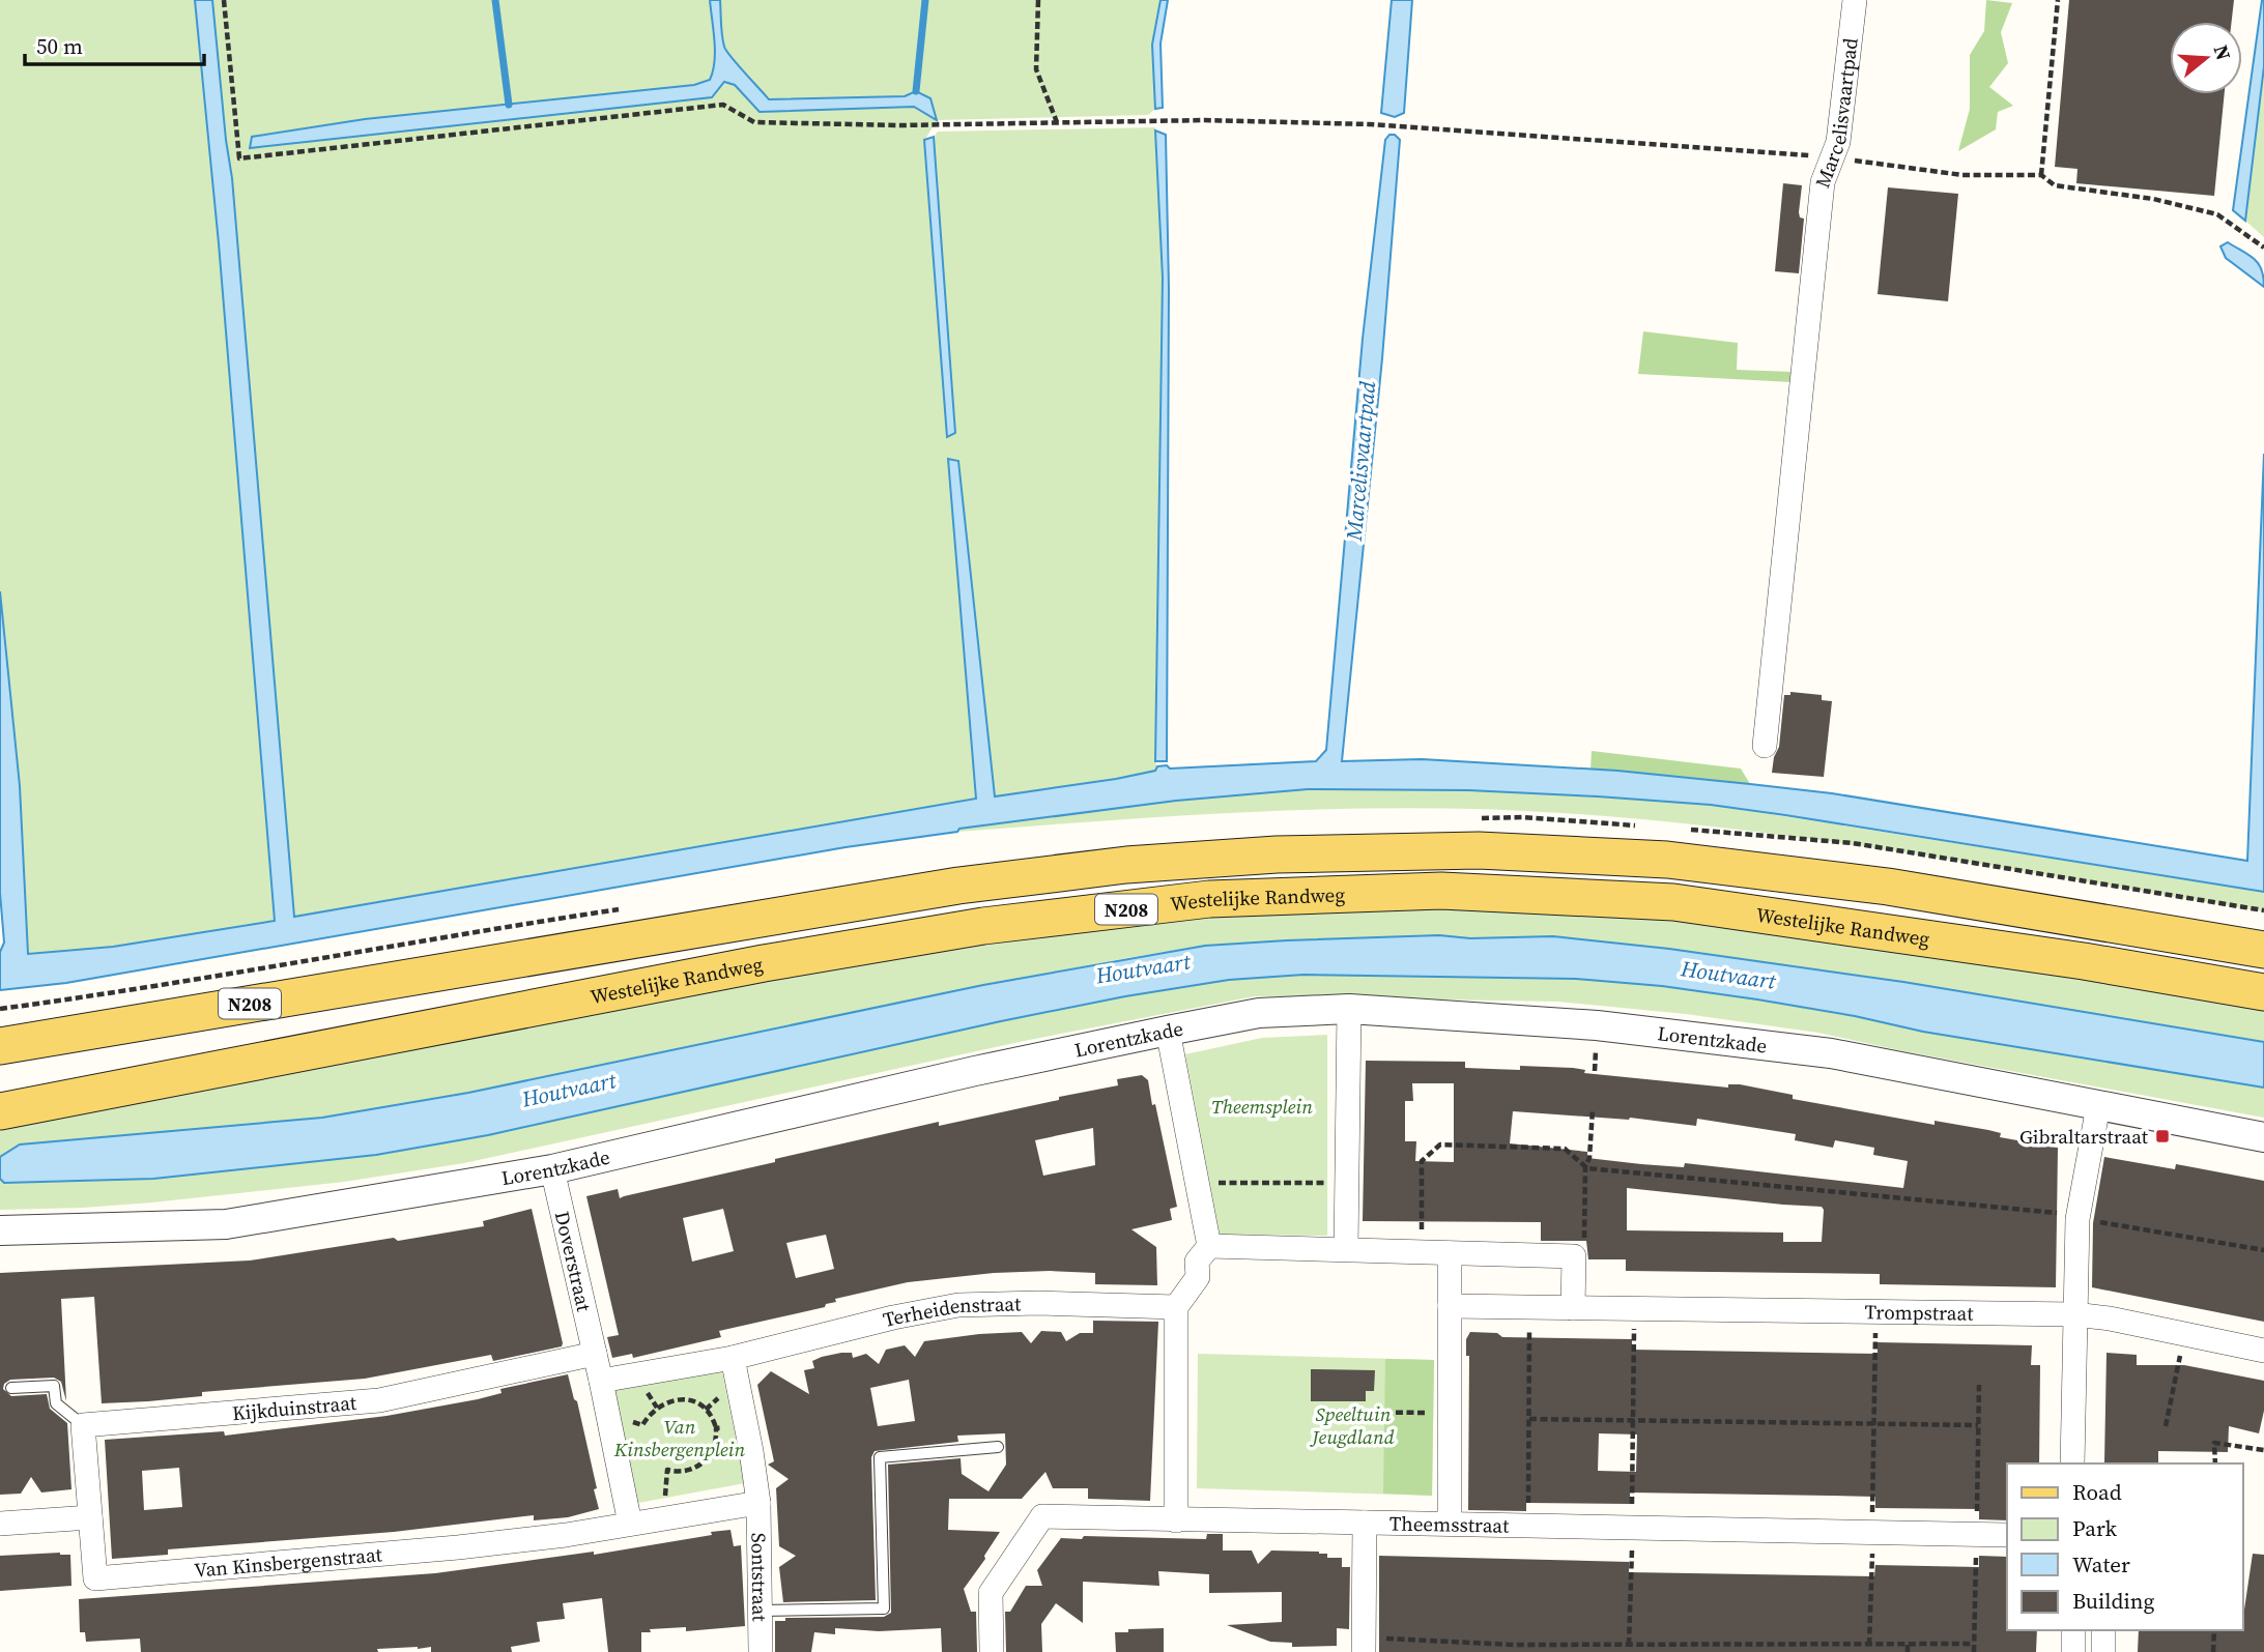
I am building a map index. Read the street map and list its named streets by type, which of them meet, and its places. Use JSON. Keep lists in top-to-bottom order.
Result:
{
  "streets": {
    "main road": ["Westelijke Randweg", "N208"],
    "street": [
      "Marcelisvaartpad",
      "Lorentzkade",
      "Doverstraat",
      "Terheidenstraat",
      "Trompstraat",
      "Kijkduinstraat",
      "Theemsstraat",
      "Van Kinsbergenstraat",
      "Sontstraat"
    ]
  },
  "crossings": [
    ["Lorentzkade", "Doverstraat"],
    ["Doverstraat", "Kijkduinstraat"]
  ],
  "water": ["Marcelisvaartpad", "Houtvaart"],
  "parks": ["Theemsplein", "Speeltuin Jeugdland", "Van Kinsbergenplein"],
  "places": {
    "transit": ["Gibraltarstraat"]
  },
  "legend": [
    "Road",
    "Park",
    "Water",
    "Building"
  ],
  "scale_bar": "50 m",
  "north": "right"
}
